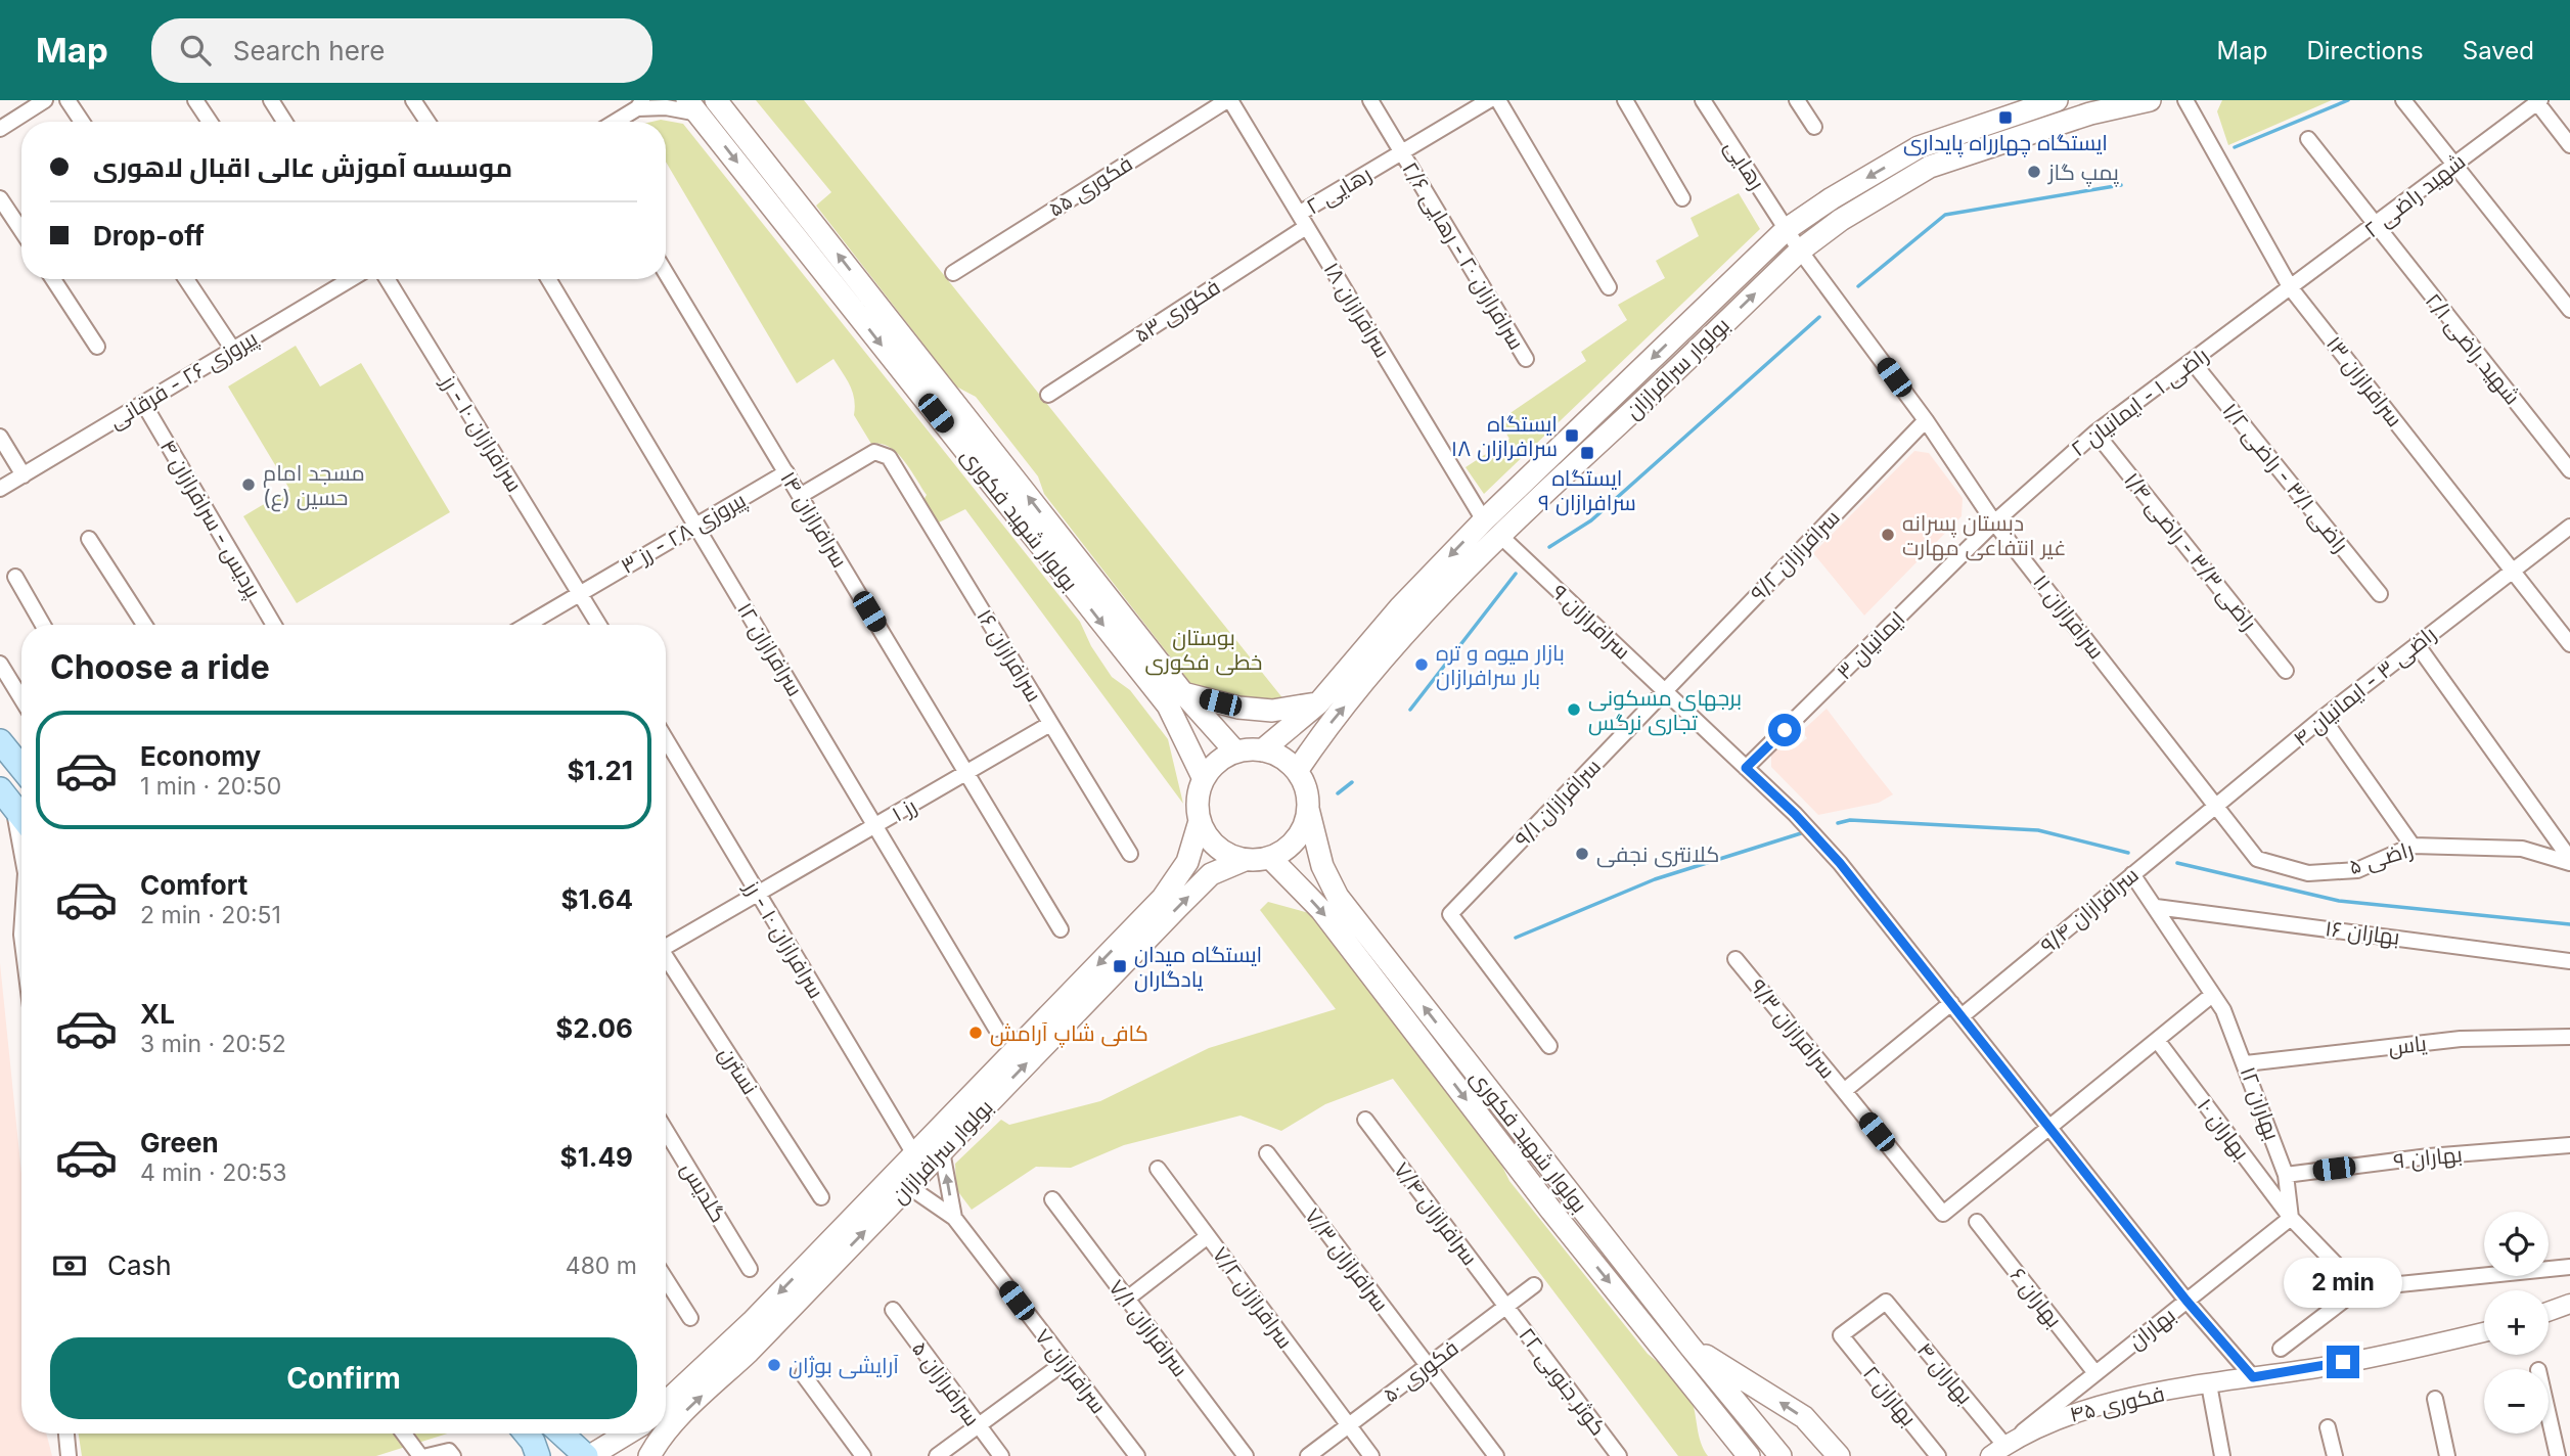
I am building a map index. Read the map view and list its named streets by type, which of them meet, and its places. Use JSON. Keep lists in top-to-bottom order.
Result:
{
  "streets": {
    "main road": ["بولوار سرافرازان", "بولوار شهید فکوری"],
    "street": [
      "رهایی",
      "فکوری ۵۵",
      "رهایی ۲",
      "شهید راضی ۲",
      "سرافرازان ۲۰ - رهایی ۲/۶",
      "سرافرازان ۱۸",
      "فکوری ۵۳",
      "شهید راضی ۲/۱",
      "پیروزی ۲۶ - فرقانی",
      "سرافرازان ۱۳",
      "راضی ۱ - ایمانیان ۲",
      "سرافرازان ۱۰ - رز",
      "راضی ۳/۱ - راضی ۱/۲",
      "پردیس - سرافرازان ۴",
      "سرافرازان ۱۴",
      "پیروزی ۲۸ - رز ۳",
      "راضی ۳/۳ - راضی ۱/۴",
      "سرافرازان ۹/۲",
      "سرافرازان ۱۱",
      "سرافرازان ۹",
      "ایمانیان ۳",
      "سرافرازان ۱۲",
      "سرافرازان ۱۶",
      "راضی ۳ - ایمانیان ۴",
      "سرافرازان ۹/۱",
      "رز ۱",
      "راضی ۵",
      "سرافرازان ۹/۴",
      "بهاران ۱۶",
      "سرافرازان ۹/۳",
      "یاس",
      "نسترن",
      "بهاران ۱۲",
      "بهاران ۱۰",
      "بهاران ۹",
      "گلدیس",
      "سرافرازان ۷/۴",
      "سرافرازان ۷/۳",
      "سرافرازان ۷/۲",
      "بهاران ۶",
      "سرافرازان ۷/۱",
      "بهاران",
      "سرافرازان ۷",
      "فکوری ۵۰",
      "بهاران ۴",
      "کوثر جنوبی ۲۲",
      "سرافرازان ۵",
      "بهاران ۲",
      "فکوری ۴۵"
    ]
  },
  "crossings": [
    ["رهایی", "بولوار سرافرازان"],
    ["رهایی", "سرافرازان ۱۱"],
    ["فکوری ۵۵", "سرافرازان ۱۸"],
    ["رهایی ۲", "سرافرازان ۲۰ - رهایی ۲/۶"],
    ["رهایی ۲", "سرافرازان ۱۸"],
    ["رهایی ۲", "فکوری ۵۳"],
    ["شهید راضی ۲", "شهید راضی ۲/۱"],
    ["شهید راضی ۲", "سرافرازان ۱۳"],
    ["شهید راضی ۲", "راضی ۱ - ایمانیان ۲"],
    ["سرافرازان ۱۸", "فکوری ۵۳"],
    ["سرافرازان ۱۸", "بولوار سرافرازان"],
    ["سرافرازان ۱۸", "سرافرازان ۹"],
    ["بولوار سرافرازان", "سرافرازان ۱۰ - رز"],
    ["بولوار سرافرازان", "بولوار شهید فکوری"],
    ["بولوار سرافرازان", "سرافرازان ۱۱"],
    ["بولوار سرافرازان", "سرافرازان ۹"],
    ["پیروزی ۲۶ - فرقانی", "پردیس - سرافرازان ۴"],
    ["سرافرازان ۱۳", "راضی ۱ - ایمانیان ۲"],
    ["سرافرازان ۱۳", "راضی ۳ - ایمانیان ۴"],
    ["راضی ۱ - ایمانیان ۲", "راضی ۳/۱ - راضی ۱/۲"],
    ["راضی ۱ - ایمانیان ۲", "راضی ۳/۳ - راضی ۱/۴"],
    ["راضی ۱ - ایمانیان ۲", "سرافرازان ۱۱"],
    ["راضی ۱ - ایمانیان ۲", "ایمانیان ۳"],
    ["سرافرازان ۱۰ - رز", "پیروزی ۲۸ - رز ۳"],
    ["سرافرازان ۱۰ - رز", "رز ۱"],
    ["سرافرازان ۱۴", "پیروزی ۲۸ - رز ۳"],
    ["سرافرازان ۱۴", "سرافرازان ۱۶"],
    ["سرافرازان ۱۴", "رز ۱"],
    ["پیروزی ۲۸ - رز ۳", "سرافرازان ۱۲"],
    ["سرافرازان ۹/۲", "سرافرازان ۱۱"],
    ["سرافرازان ۹/۲", "سرافرازان ۹"],
    ["سرافرازان ۹/۲", "سرافرازان ۹/۱"],
    ["سرافرازان ۱۱", "ایمانیان ۳"],
    ["سرافرازان ۱۱", "راضی ۳ - ایمانیان ۴"],
    ["سرافرازان ۱۱", "راضی ۵"],
    ["سرافرازان ۱۱", "سرافرازان ۹/۴"],
    ["سرافرازان ۹", "ایمانیان ۳"],
    ["سرافرازان ۹", "سرافرازان ۹/۱"],
    ["سرافرازان ۹", "سرافرازان ۹/۴"],
    ["سرافرازان ۹", "سرافرازان ۹/۳"],
    ["سرافرازان ۹", "بهاران"],
    ["سرافرازان ۹", "فکوری ۴۵"],
    ["سرافرازان ۱۲", "رز ۱"],
    ["سرافرازان ۱۶", "رز ۱"],
    ["راضی ۳ - ایمانیان ۴", "راضی ۵"],
    ["راضی ۳ - ایمانیان ۴", "سرافرازان ۹/۴"],
    ["راضی ۵", "سرافرازان ۹/۴"],
    ["سرافرازان ۹/۴", "بهاران ۱۲"],
    ["بهاران ۱۶", "بهاران ۱۲"],
    ["یاس", "بهاران ۱۲"],
    ["بهاران ۱۲", "بهاران ۱۰"],
    ["بهاران ۱۲", "بهاران ۹"],
    ["بهاران ۱۲", "بهاران"],
    ["بهاران ۱۰", "بهاران"],
    ["سرافرازان ۷/۴", "فکوری ۵۰"],
    ["سرافرازان ۷/۴", "کوثر جنوبی ۲۲"],
    ["سرافرازان ۷/۳", "فکوری ۵۰"],
    ["سرافرازان ۷/۲", "فکوری ۵۰"],
    ["بهاران ۶", "بهاران"],
    ["بهاران", "بهاران ۴"],
    ["بهاران", "فکوری ۴۵"],
    ["فکوری ۵۰", "کوثر جنوبی ۲۲"],
    ["بهاران ۴", "بهاران ۲"],
    ["بهاران ۴", "فکوری ۴۵"]
  ],
  "parks": ["بوستان خطی فکوری"],
  "places": {
    "transit": [
      "ایستگاه چهارراه پایداری",
      "ایستگاه سرافرازان ۱۸",
      "ایستگاه سرافرازان ۹",
      "ایستگاه میدان یادگاران"
    ],
    "other": [
      "پمپ گاز",
      "مسجد امام حسین (ع)",
      "دبستان پسرانه غیر انتفاعی مهارت",
      "بازار میوه و تره بار سرافرازان",
      "برجهای مسکونی تجاری نرگس",
      "کلانتری نجفی",
      "کافی شاپ آرامش",
      "آرایشی بوژان"
    ]
  },
  "page": {
    "header": "Map",
    "search": "Search here",
    "nav": ["Map", "Directions", "Saved"],
    "banner": ["موسسه آموزش عالی اقبال لاهوری", "Drop-off"],
    "heading": "Choose a ride",
    "list": [
      {
        "name": "Economy",
        "note": "1 min · 20:50",
        "value": "$1.21"
      },
      {
        "name": "Comfort",
        "note": "2 min · 20:51",
        "value": "$1.64"
      },
      {
        "name": "XL",
        "note": "3 min · 20:52",
        "value": "$2.06"
      },
      {
        "name": "Green",
        "note": "4 min · 20:53",
        "value": "$1.49"
      }
    ],
    "map_buttons": ["+", "−"],
    "pay": ["Cash", "480 m"],
    "bubble": "2 min",
    "buttons": "Confirm"
  }
}
